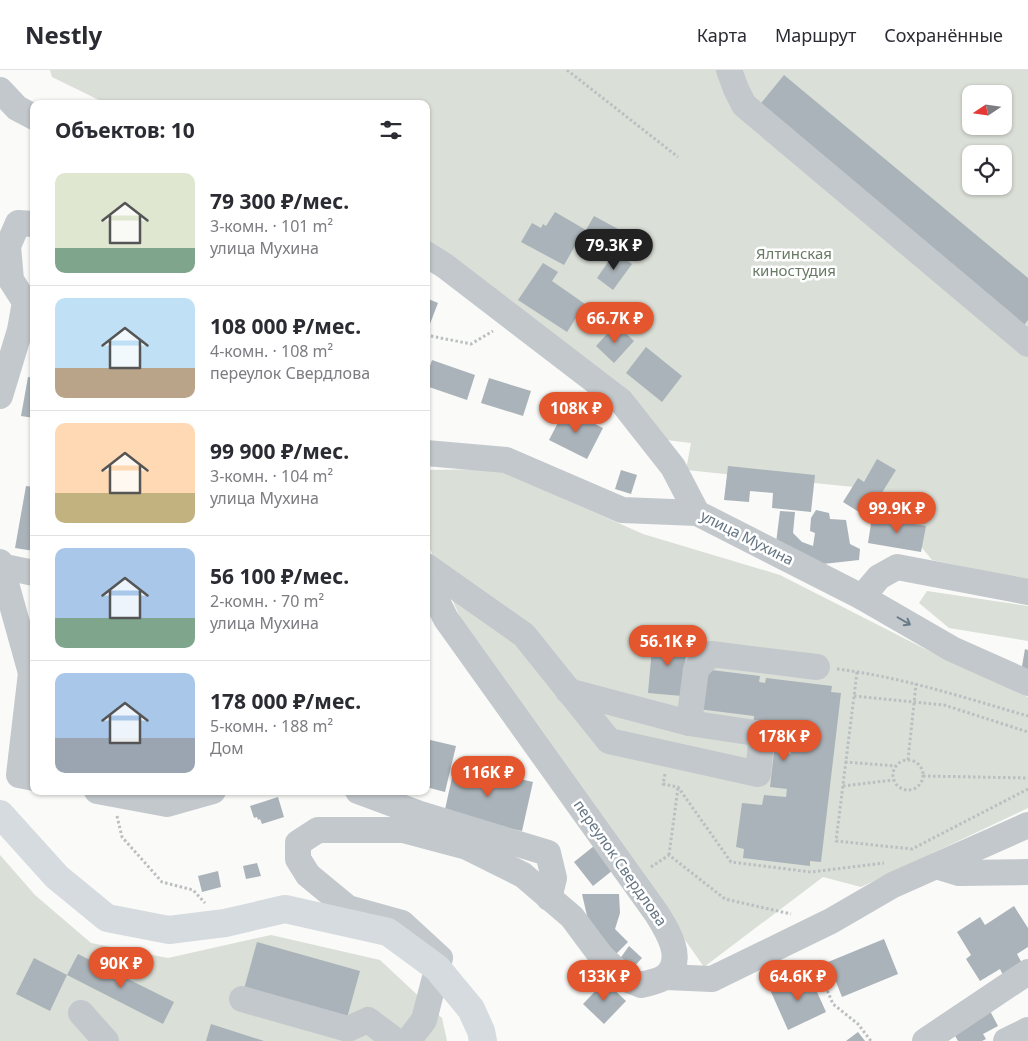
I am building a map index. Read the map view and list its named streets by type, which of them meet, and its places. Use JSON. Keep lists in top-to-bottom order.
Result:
{
  "streets": {
    "street": ["улица Мухина", "переулок Свердлова"]
  },
  "parks": ["Ялтинская киностудия"],
  "north": "left",
  "page": {
    "header": "Nestly",
    "nav": ["Карта", "Маршрут", "Сохранённые"],
    "heading": "Объектов: 10",
    "list": [
      {
        "name": "79 300 ₽/мес.",
        "note": "3-комн. · 101 m² · улица Мухина"
      },
      {
        "name": "108 000 ₽/мес.",
        "note": "4-комн. · 108 m² · переулок Свердлова"
      },
      {
        "name": "99 900 ₽/мес.",
        "note": "3-комн. · 104 m² · улица Мухина"
      },
      {
        "name": "56 100 ₽/мес.",
        "note": "2-комн. · 70 m² · улица Мухина"
      },
      {
        "name": "178 000 ₽/мес.",
        "note": "5-комн. · 188 m² · Дом"
      }
    ],
    "price": [
      "79.3K ₽",
      "66.7K ₽",
      "108K ₽",
      "99.9K ₽",
      "56.1K ₽",
      "178K ₽",
      "116K ₽",
      "90K ₽",
      "133K ₽",
      "64.6K ₽"
    ]
  }
}
